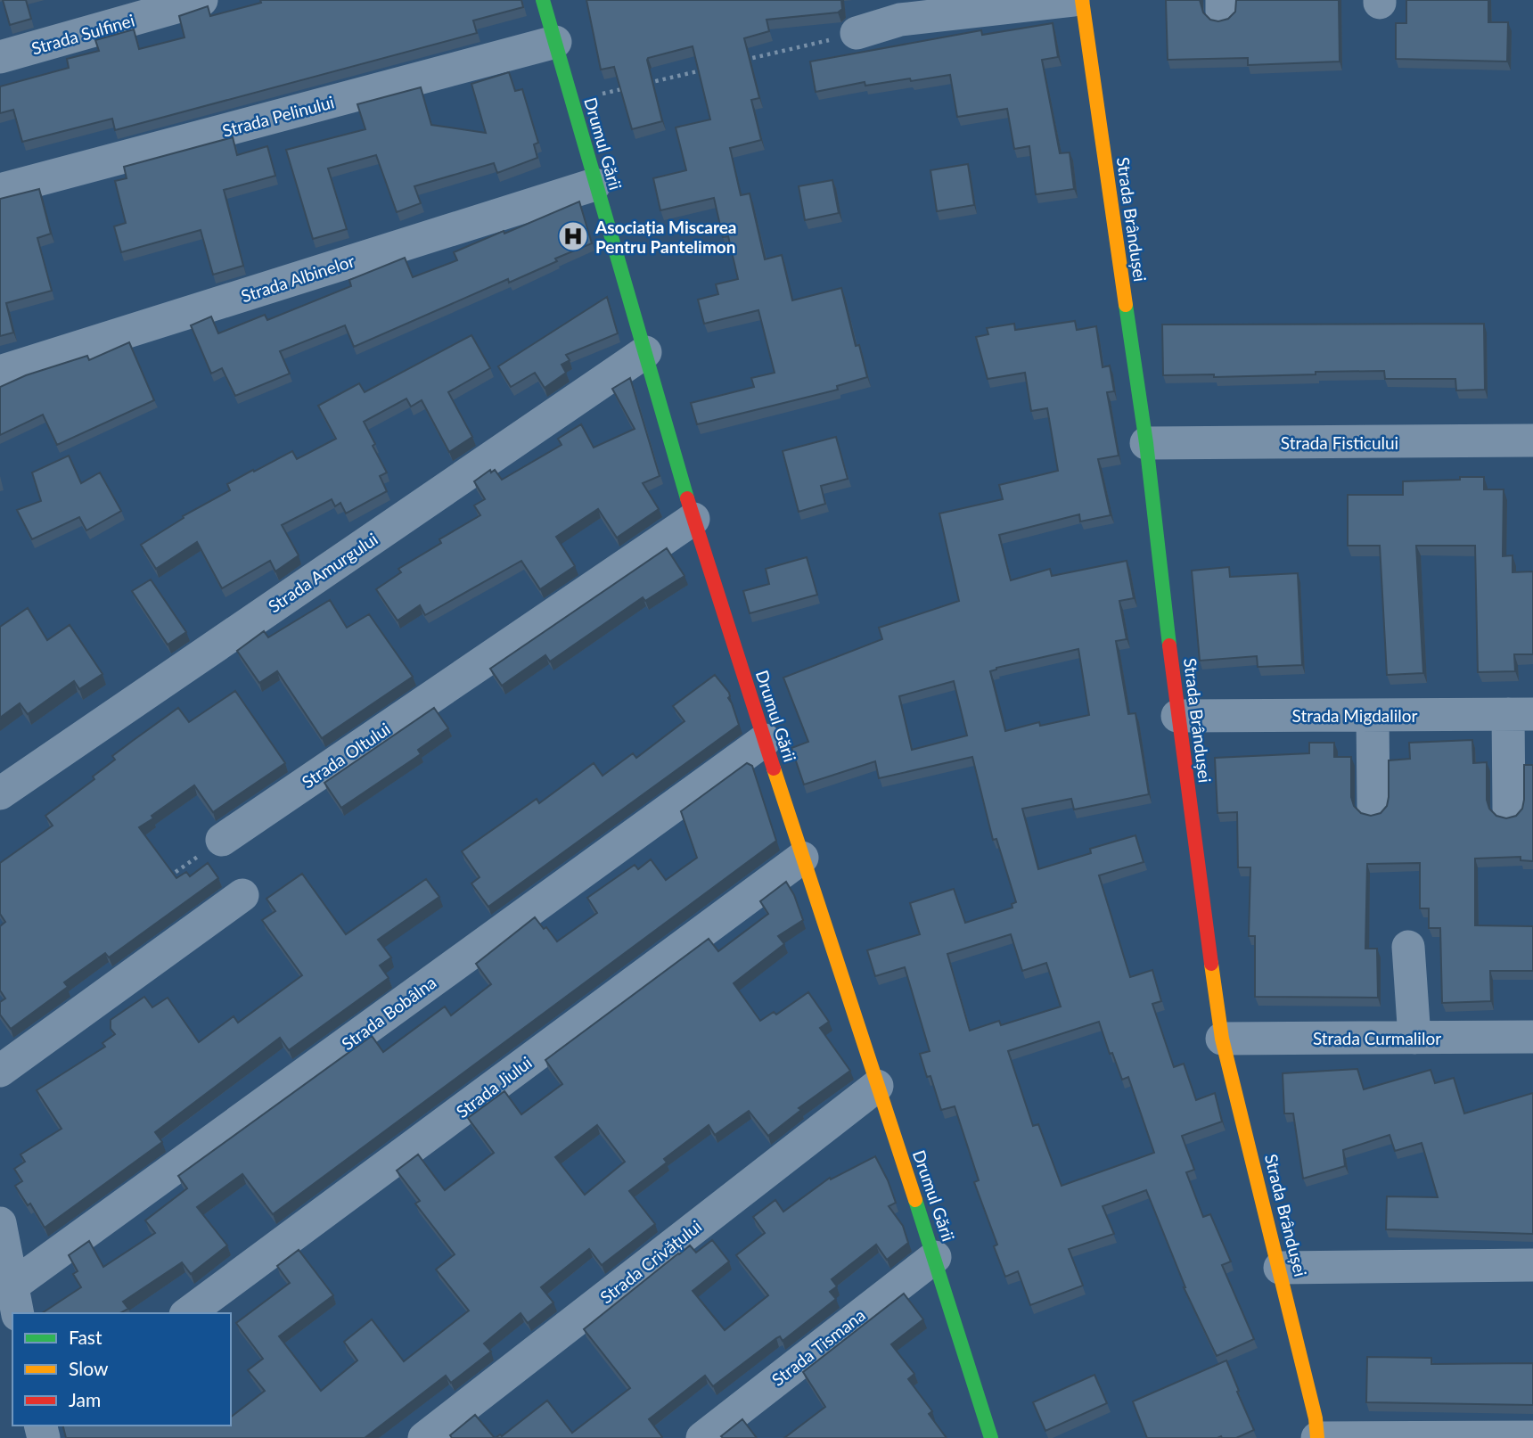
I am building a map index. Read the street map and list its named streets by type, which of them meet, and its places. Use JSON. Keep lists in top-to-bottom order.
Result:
{
  "streets": {
    "street": [
      "Strada Sulfinei",
      "Strada Pelinului",
      "Drumul Gării",
      "Strada Brândușei",
      "Strada Albinelor",
      "Strada Fisticului",
      "Strada Amurgului",
      "Strada Migdalilor",
      "Strada Oltului",
      "Strada Bobâlna",
      "Strada Curmalilor",
      "Strada Jiului",
      "Strada Crivățului",
      "Strada Tismana"
    ]
  },
  "crossings": [
    ["Strada Pelinului", "Drumul Gării"],
    ["Drumul Gării", "Strada Albinelor"],
    ["Drumul Gării", "Strada Amurgului"],
    ["Drumul Gării", "Strada Oltului"],
    ["Drumul Gării", "Strada Bobâlna"],
    ["Drumul Gării", "Strada Jiului"],
    ["Drumul Gării", "Strada Crivățului"],
    ["Drumul Gării", "Strada Tismana"],
    ["Strada Brândușei", "Strada Fisticului"],
    ["Strada Brândușei", "Strada Migdalilor"],
    ["Strada Brândușei", "Strada Curmalilor"]
  ],
  "places": {
    "hospital": ["Asociația Miscarea Pentru Pantelimon"]
  },
  "legend": ["Fast", "Slow", "Jam"]
}
